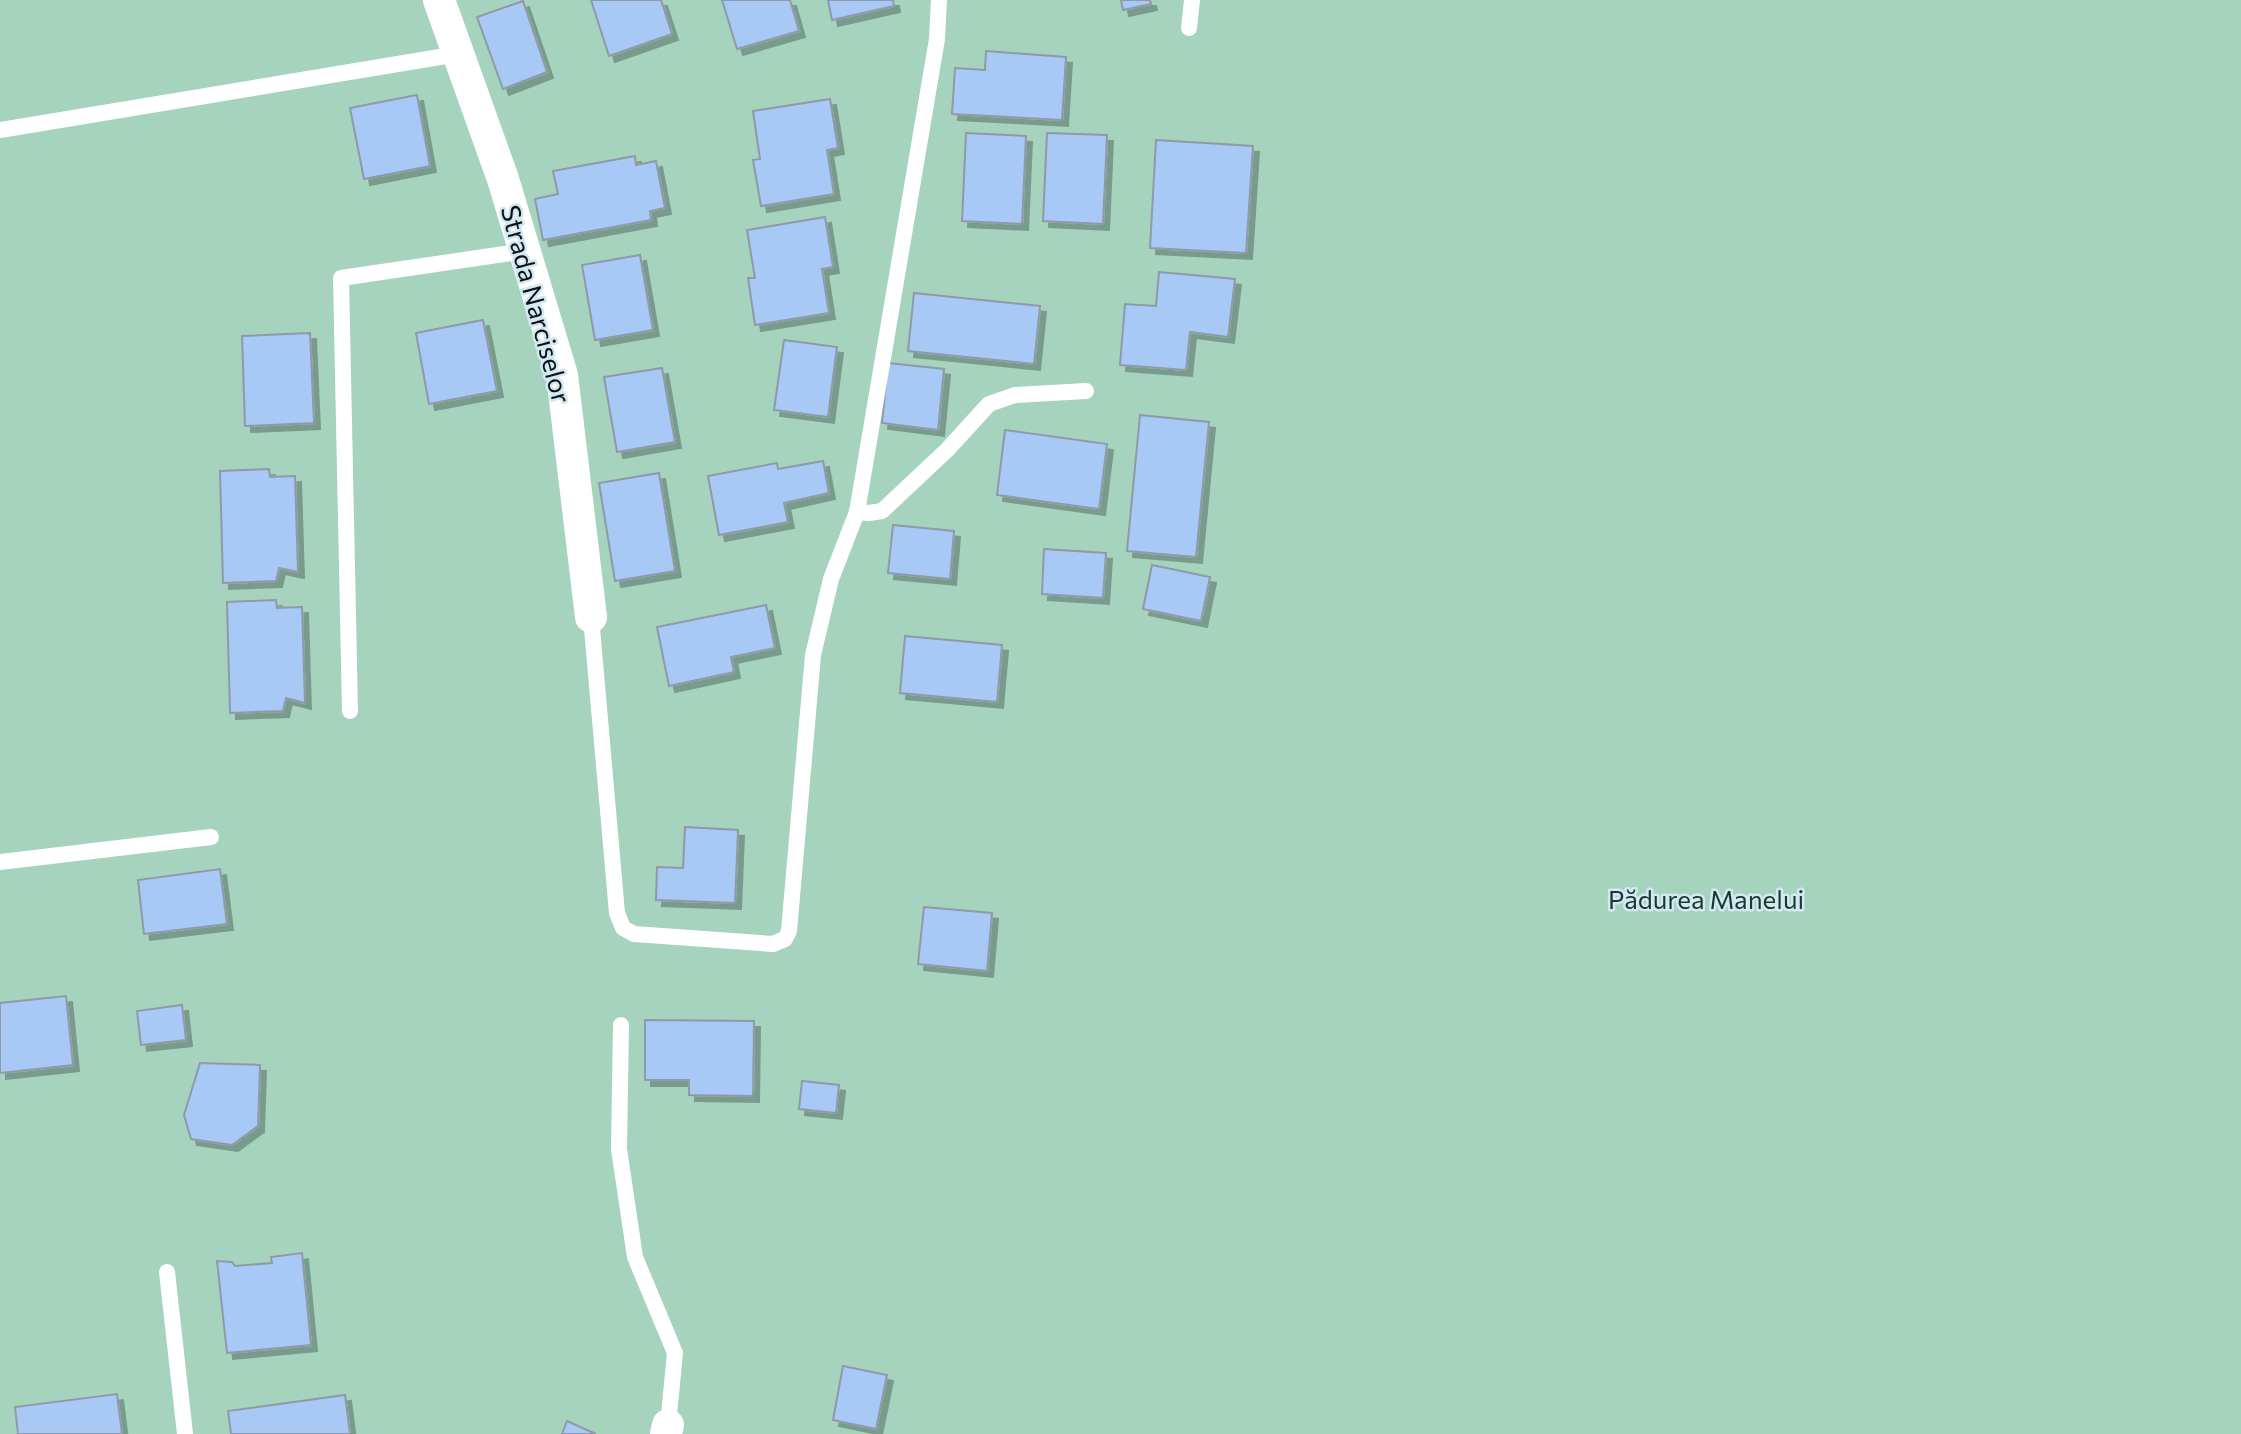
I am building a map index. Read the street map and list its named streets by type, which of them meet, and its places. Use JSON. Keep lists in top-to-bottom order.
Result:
{
  "streets": {
    "street": ["Strada Narciselor"]
  },
  "parks": ["Pădurea Manelui"]
}
